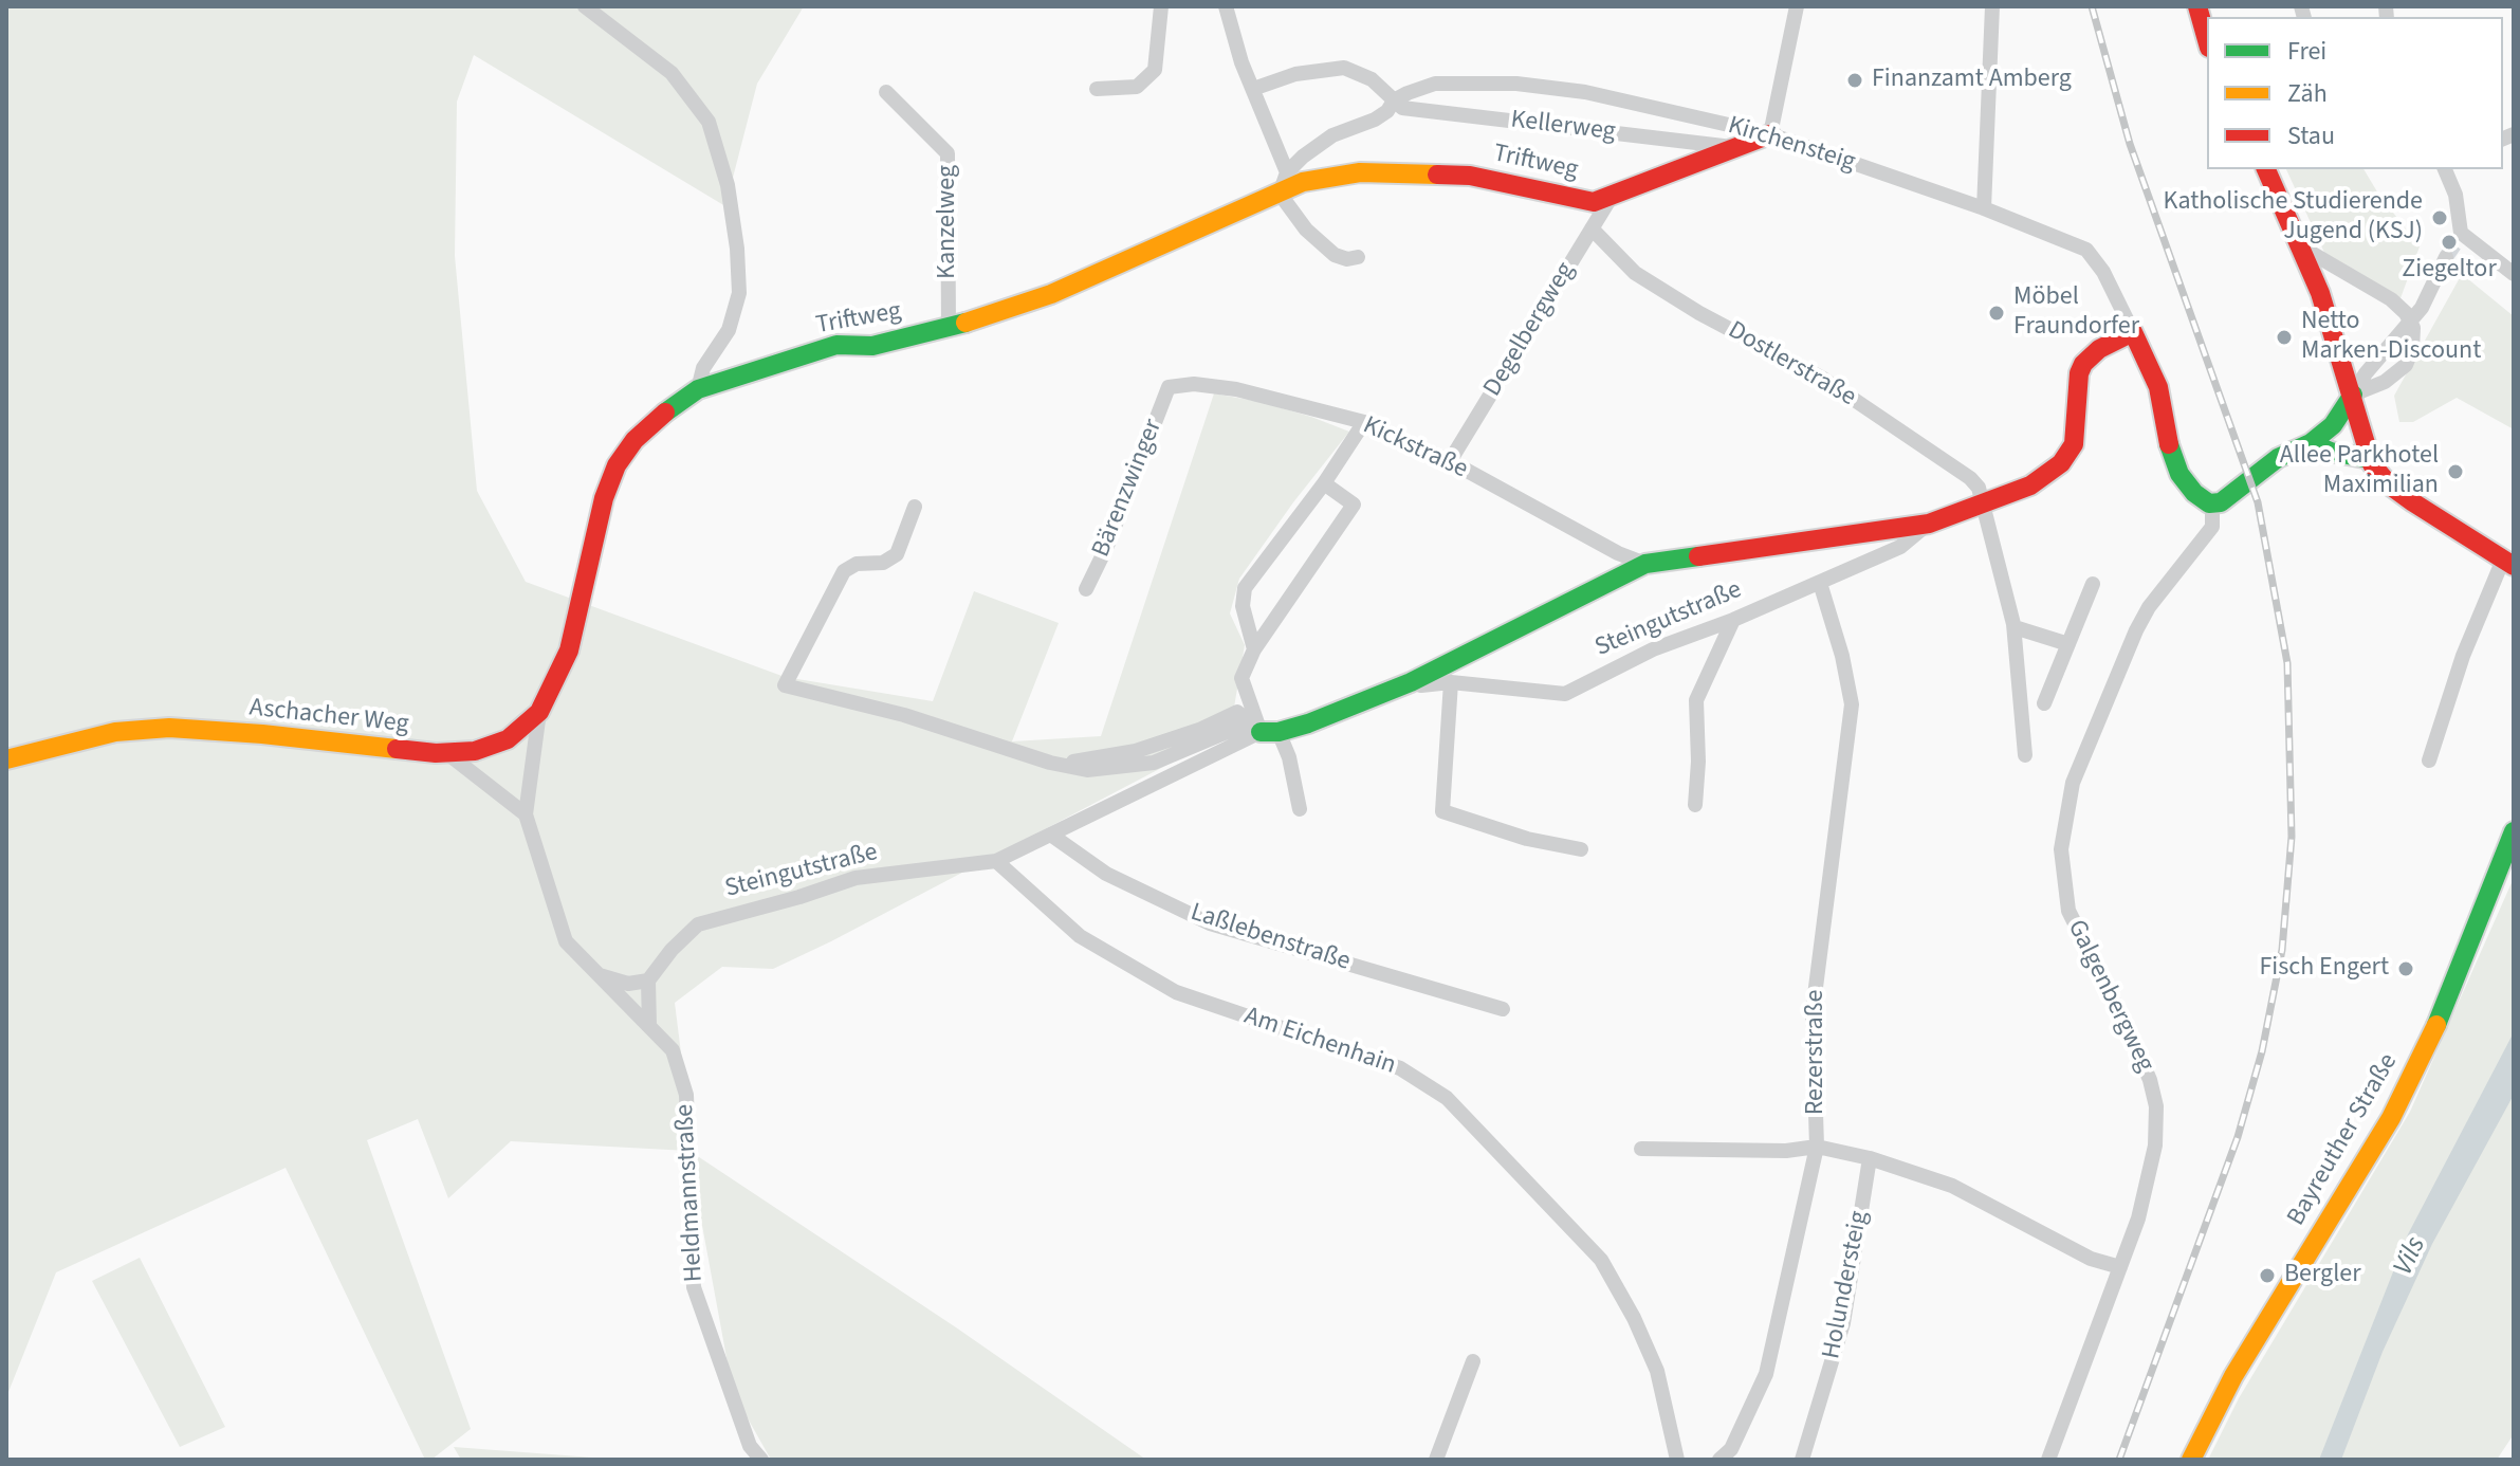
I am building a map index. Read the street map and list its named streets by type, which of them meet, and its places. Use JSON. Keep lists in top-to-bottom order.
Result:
{
  "streets": {
    "street": [
      "Kellerweg",
      "Kirchensteig",
      "Triftweg",
      "Kanzelweg",
      "Degelbergweg",
      "Dostlerstraße",
      "Kickstraße",
      "Bärenzwinger",
      "Steingutstraße",
      "Aschacher Weg",
      "Laßlebenstraße",
      "Galgenbergweg",
      "Am Eichenhain",
      "Rezerstraße",
      "Bayreuther Straße",
      "Heldmannstraße",
      "Holundersteig"
    ]
  },
  "crossings": [
    ["Kellerweg", "Kirchensteig"],
    ["Kellerweg", "Triftweg"],
    ["Kirchensteig", "Triftweg"],
    ["Kirchensteig", "Steingutstraße"],
    ["Triftweg", "Kanzelweg"],
    ["Triftweg", "Degelbergweg"],
    ["Triftweg", "Aschacher Weg"],
    ["Degelbergweg", "Dostlerstraße"],
    ["Degelbergweg", "Kickstraße"],
    ["Dostlerstraße", "Steingutstraße"],
    ["Kickstraße", "Bärenzwinger"],
    ["Kickstraße", "Steingutstraße"],
    ["Steingutstraße", "Laßlebenstraße"],
    ["Steingutstraße", "Am Eichenhain"],
    ["Steingutstraße", "Rezerstraße"]
  ],
  "water": ["Vils"],
  "places": [
    "Finanzamt Amberg",
    "Katholische Studierende Jugend (KSJ)",
    "Ziegeltor",
    "Möbel Fraundorfer",
    "Netto Marken-Discount",
    "Allee Parkhotel Maximilian",
    "Fisch Engert",
    "Bergler"
  ],
  "legend": ["Frei", "Zäh", "Stau"]
}
